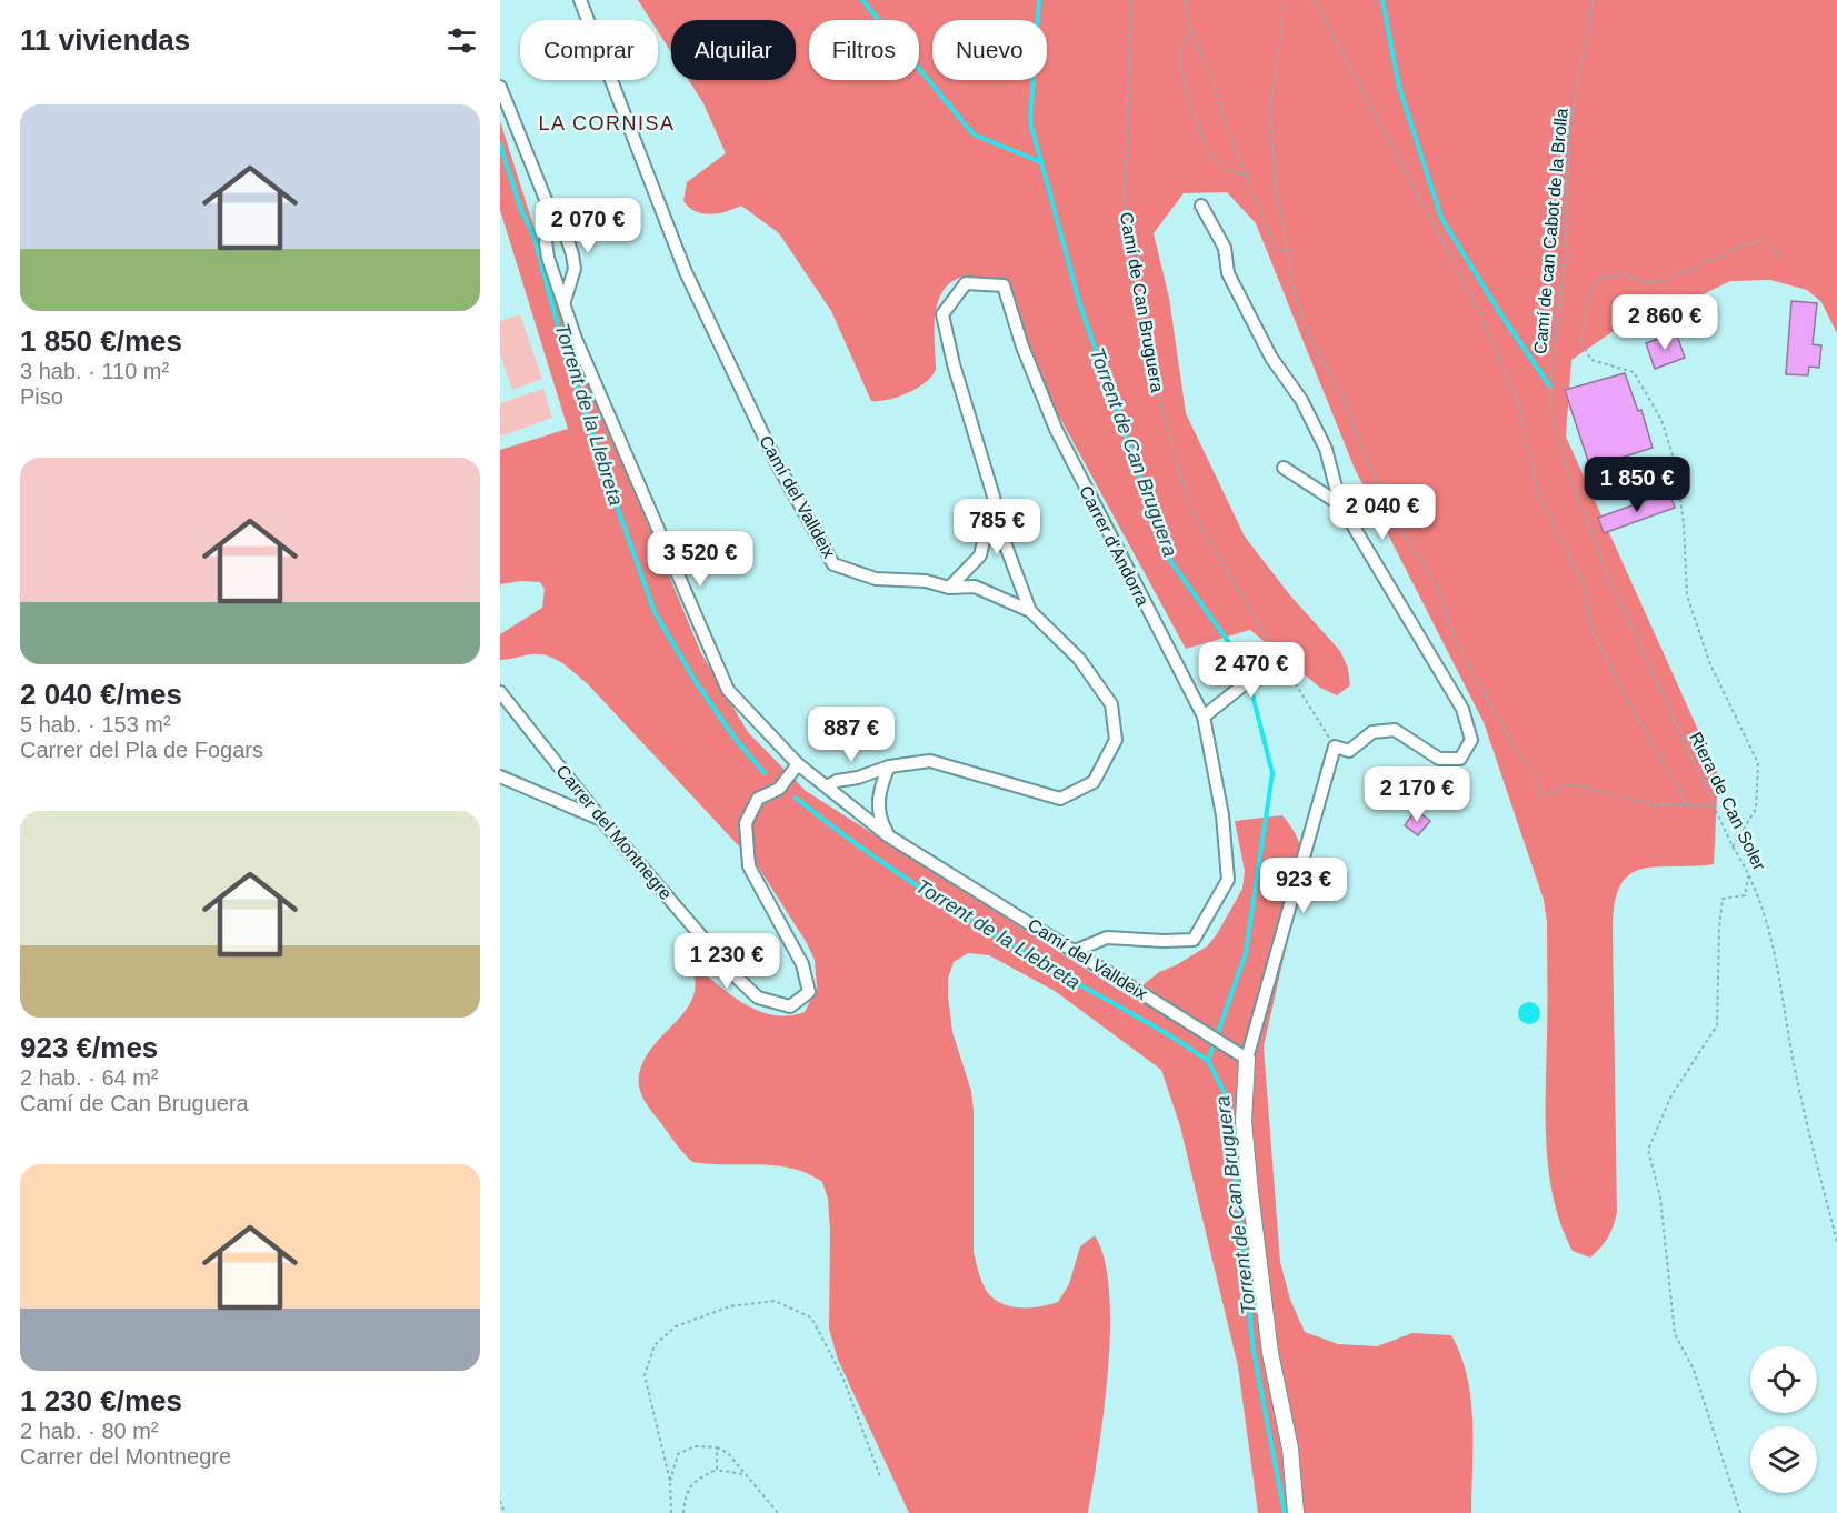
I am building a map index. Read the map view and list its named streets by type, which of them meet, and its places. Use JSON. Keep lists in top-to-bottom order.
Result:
{
  "streets": {
    "street": ["Camí del Valldeix", "Carrer d'Andorra", "Carrer del Montnegre"],
    "path": ["Camí de can Cabot de la Brolla", "Camí de Can Bruguera", "Riera de Can Soler"]
  },
  "crossings": [
    ["Camí de can Cabot de la Brolla", "Riera de Can Soler"],
    ["Camí del Valldeix", "Carrer d'Andorra"]
  ],
  "districts": ["LA CORNISA"],
  "water": ["Torrent de la Llebreta", "Torrent de Can Bruguera"],
  "page": {
    "heading": "11 viviendas",
    "chip": [
      "Comprar",
      "Alquilar",
      "Filtros",
      "Nuevo"
    ],
    "list": [
      {
        "name": "1 850 €/mes",
        "note": "3 hab. · 110 m² · Piso"
      },
      {
        "name": "2 040 €/mes",
        "note": "5 hab. · 153 m² · Carrer del Pla de Fogars"
      },
      {
        "name": "923 €/mes",
        "note": "2 hab. · 64 m² · Camí de Can Bruguera"
      },
      {
        "name": "1 230 €/mes",
        "note": "2 hab. · 80 m² · Carrer del Montnegre"
      }
    ],
    "price": [
      "2 070 €",
      "2 860 €",
      "1 850 €",
      "2 040 €",
      "785 €",
      "3 520 €",
      "2 470 €",
      "887 €",
      "2 170 €",
      "923 €",
      "1 230 €"
    ]
  }
}
